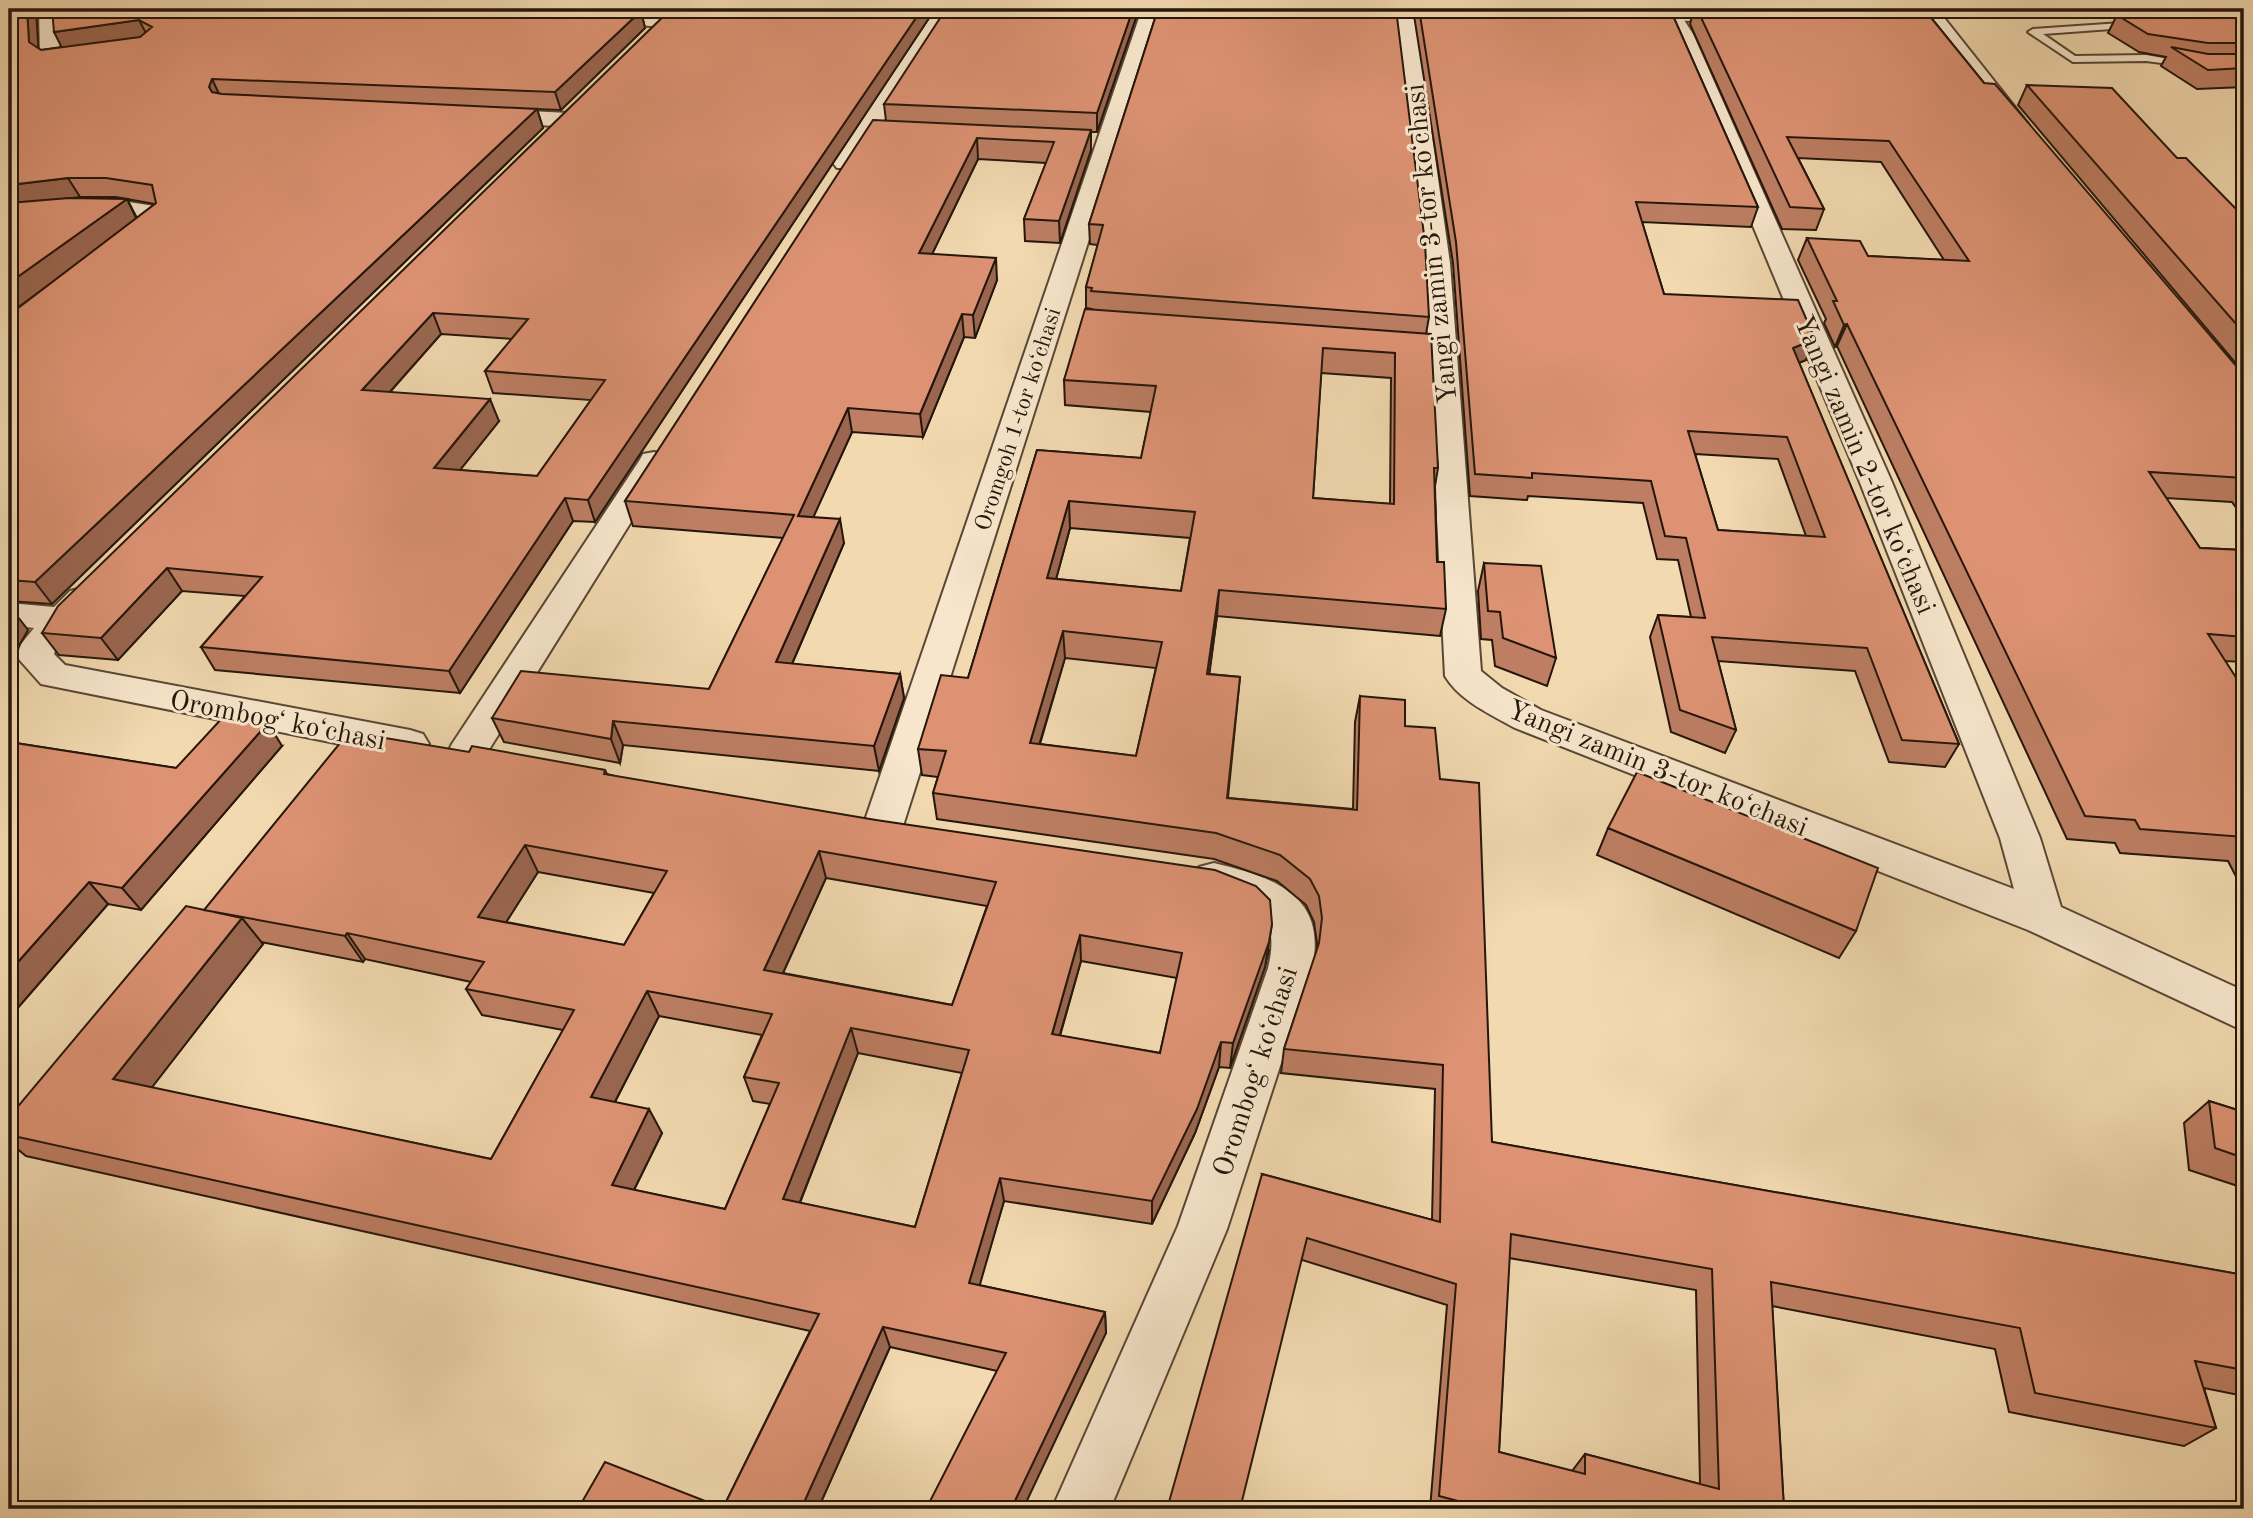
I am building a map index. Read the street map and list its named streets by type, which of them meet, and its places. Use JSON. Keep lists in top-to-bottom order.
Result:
{
  "streets": {
    "street": [
      "Yangi zamin 3-tor koʻchasi",
      "Oromgoh 1-tor koʻchasi",
      "Yangi zamin 2-tor koʻchasi",
      "Orombogʻ koʻchasi"
    ]
  },
  "crossings": [
    ["Yangi zamin 3-tor koʻchasi", "Yangi zamin 2-tor koʻchasi"]
  ]
}
